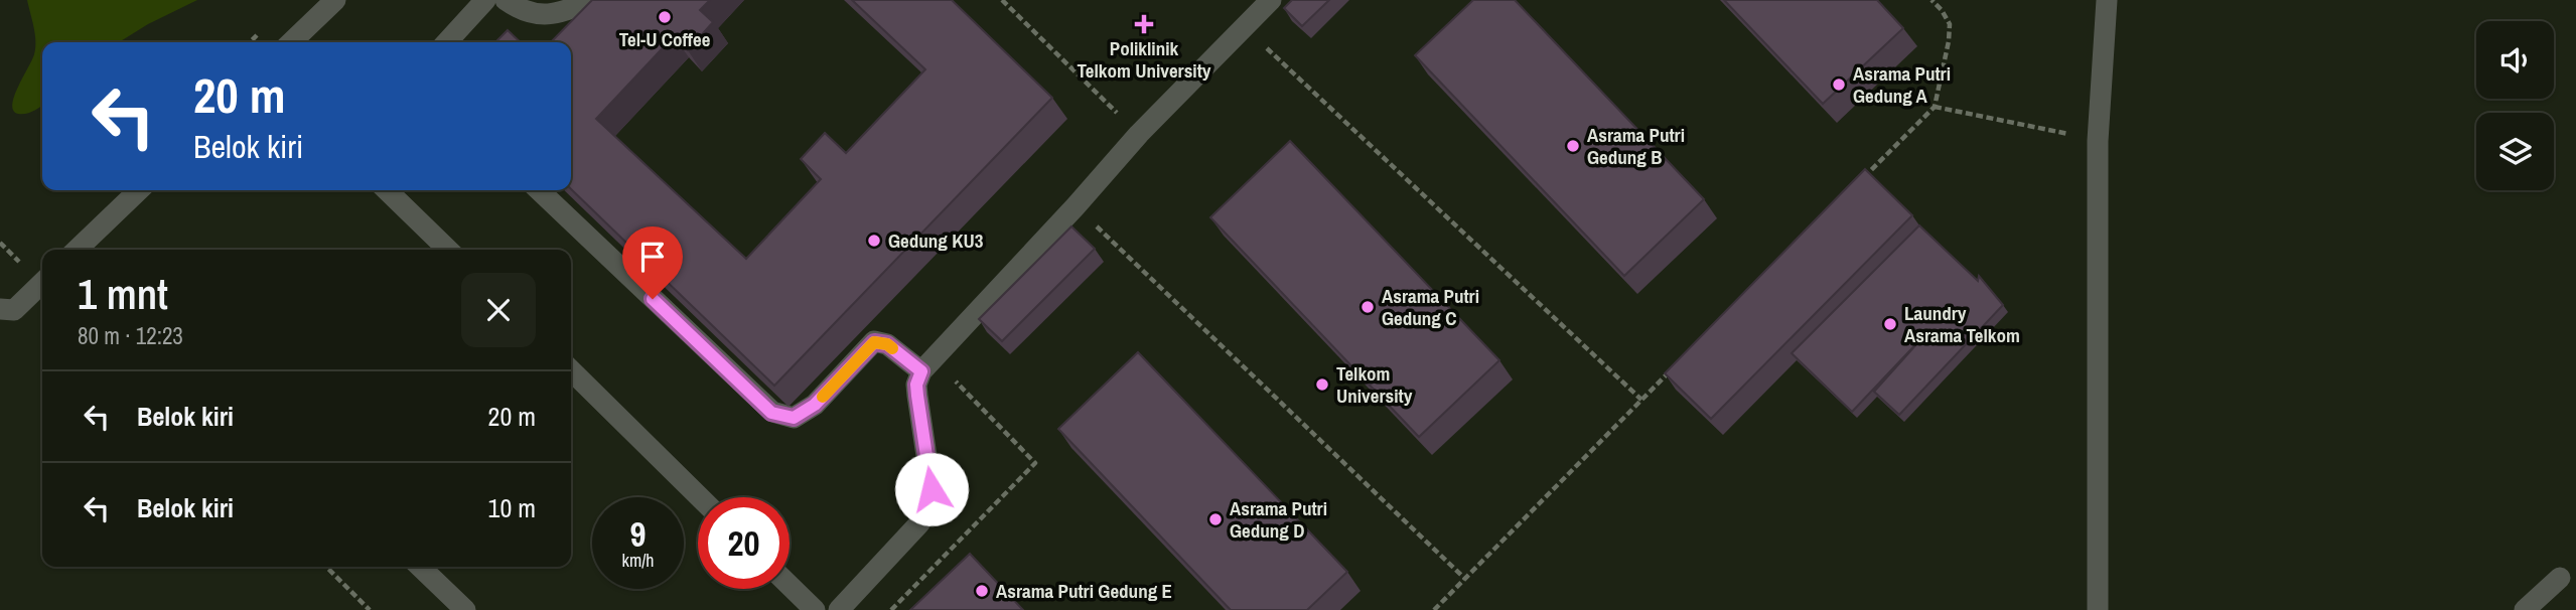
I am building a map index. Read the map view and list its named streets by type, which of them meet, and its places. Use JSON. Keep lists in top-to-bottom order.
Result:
{
  "places": {
    "other": [
      "Tel-U Coffee",
      "Asrama Putri Gedung A",
      "Asrama Putri Gedung B",
      "Gedung KU3",
      "Asrama Putri Gedung C",
      "Laundry Asrama Telkom",
      "Telkom University",
      "Asrama Putri Gedung D",
      "Asrama Putri Gedung E"
    ],
    "health": ["Poliklinik Telkom University"]
  },
  "page": {
    "turn": ["20 m", "Belok kiri"],
    "heading": ["1 mnt", "80 m · 12:23"],
    "list": [
      {
        "name": "Belok kiri",
        "value": "20 m"
      },
      {
        "name": "Belok kiri",
        "value": "10 m"
      }
    ],
    "speed": "9 km/h",
    "limit": "20"
  }
}
